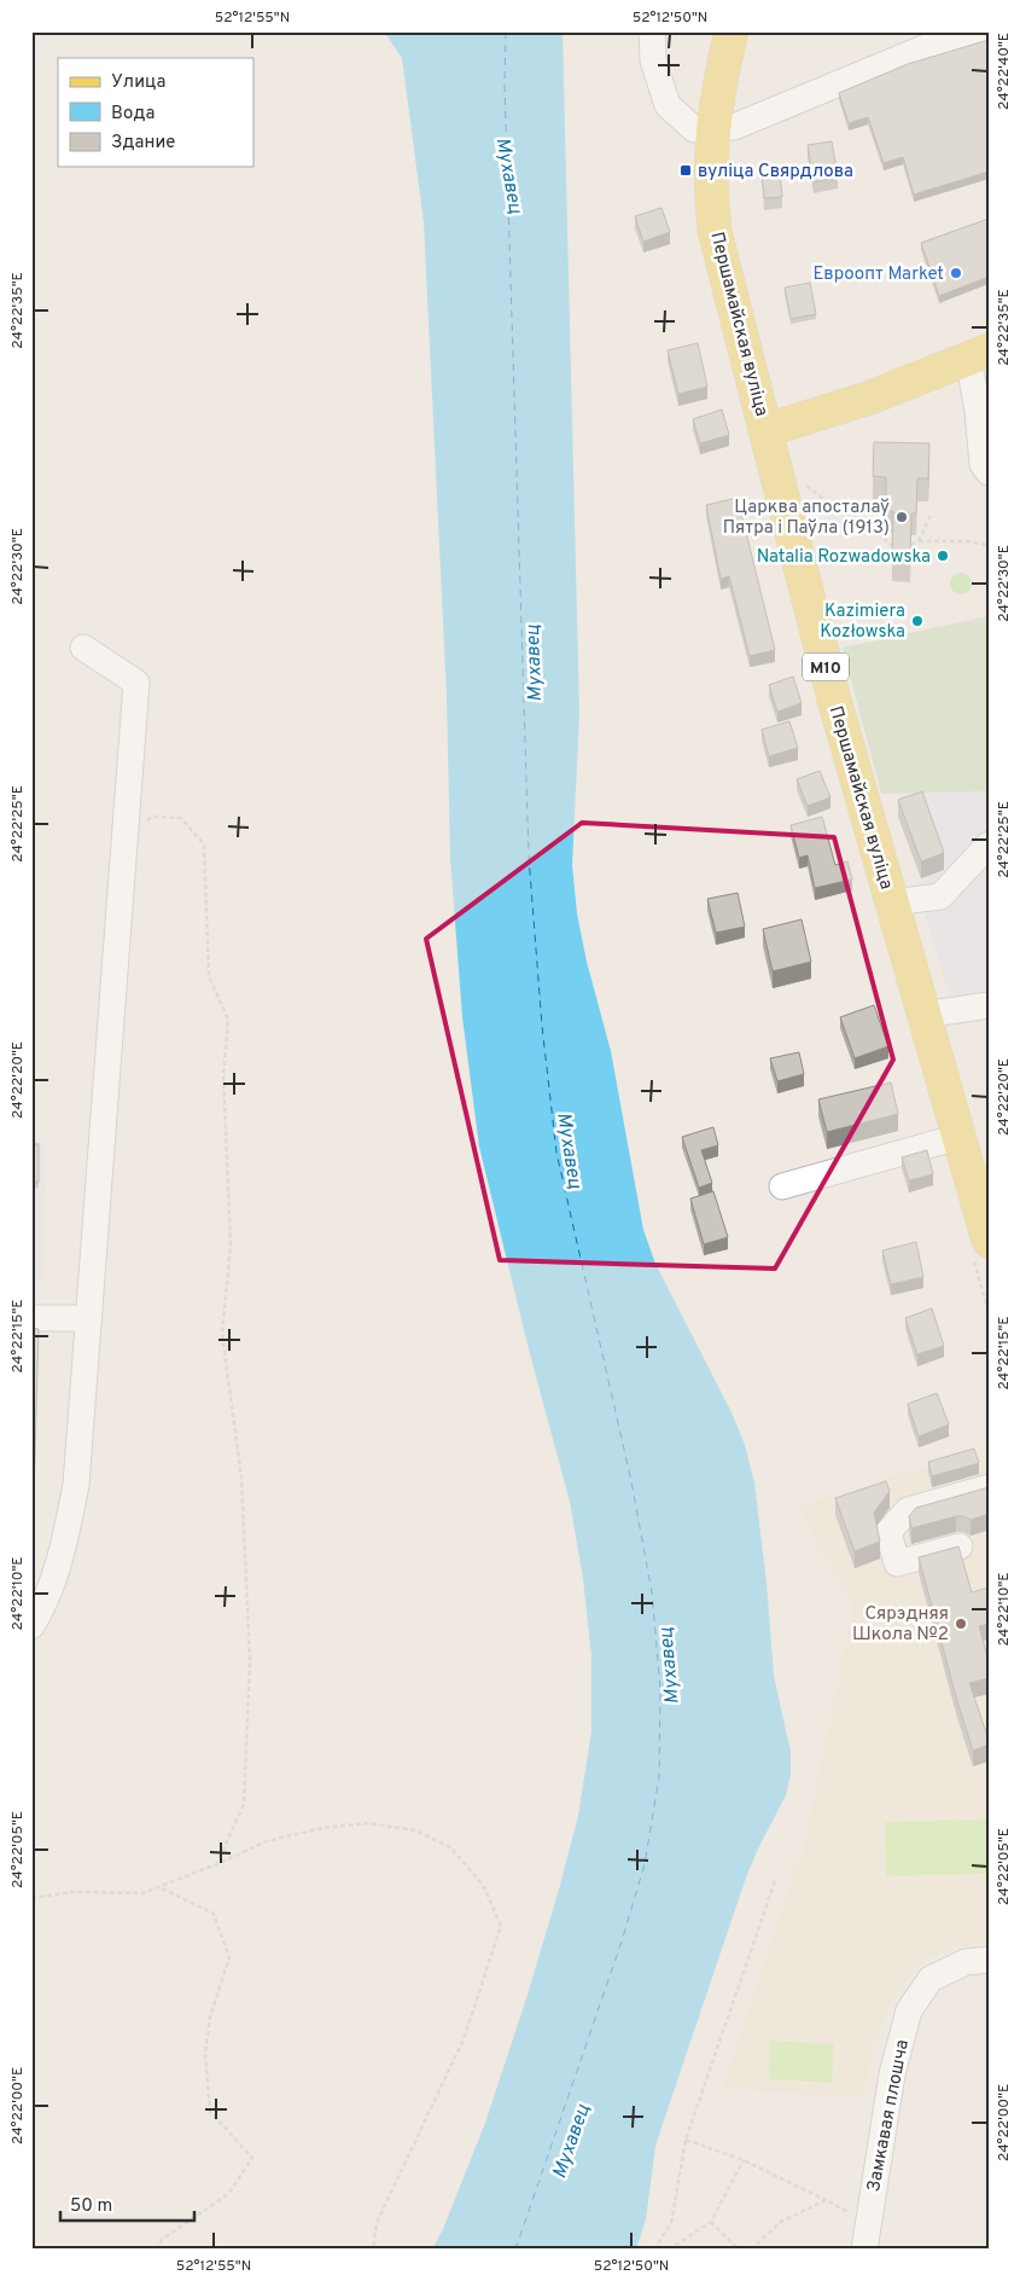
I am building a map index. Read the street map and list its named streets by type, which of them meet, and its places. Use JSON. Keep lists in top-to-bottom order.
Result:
{
  "streets": {
    "main road": ["Першамайская вуліца", "М10"],
    "street": ["Замкавая плошча"]
  },
  "water": ["Мухавец"],
  "places": {
    "transit": ["вуліца Свярдлова"],
    "other": [
      "Евроопт Market",
      "Царква апосталаў Пятра і Паўла (1913)",
      "Natalia Rozwadowska",
      "Kazimiera Kozłowska",
      "Сярэдняя Школа №2"
    ]
  },
  "legend": ["Улица", "Вода", "Здание"],
  "scale_bar": "50 m",
  "coordinates": [
    "52°12'55\"N",
    "52°12'50\"N",
    "24°22'40\"E",
    "24°22'35\"E",
    "24°22'30\"E",
    "24°22'25\"E",
    "24°22'20\"E",
    "24°22'15\"E",
    "24°22'10\"E",
    "24°22'05\"E",
    "24°22'00\"E"
  ]
}
